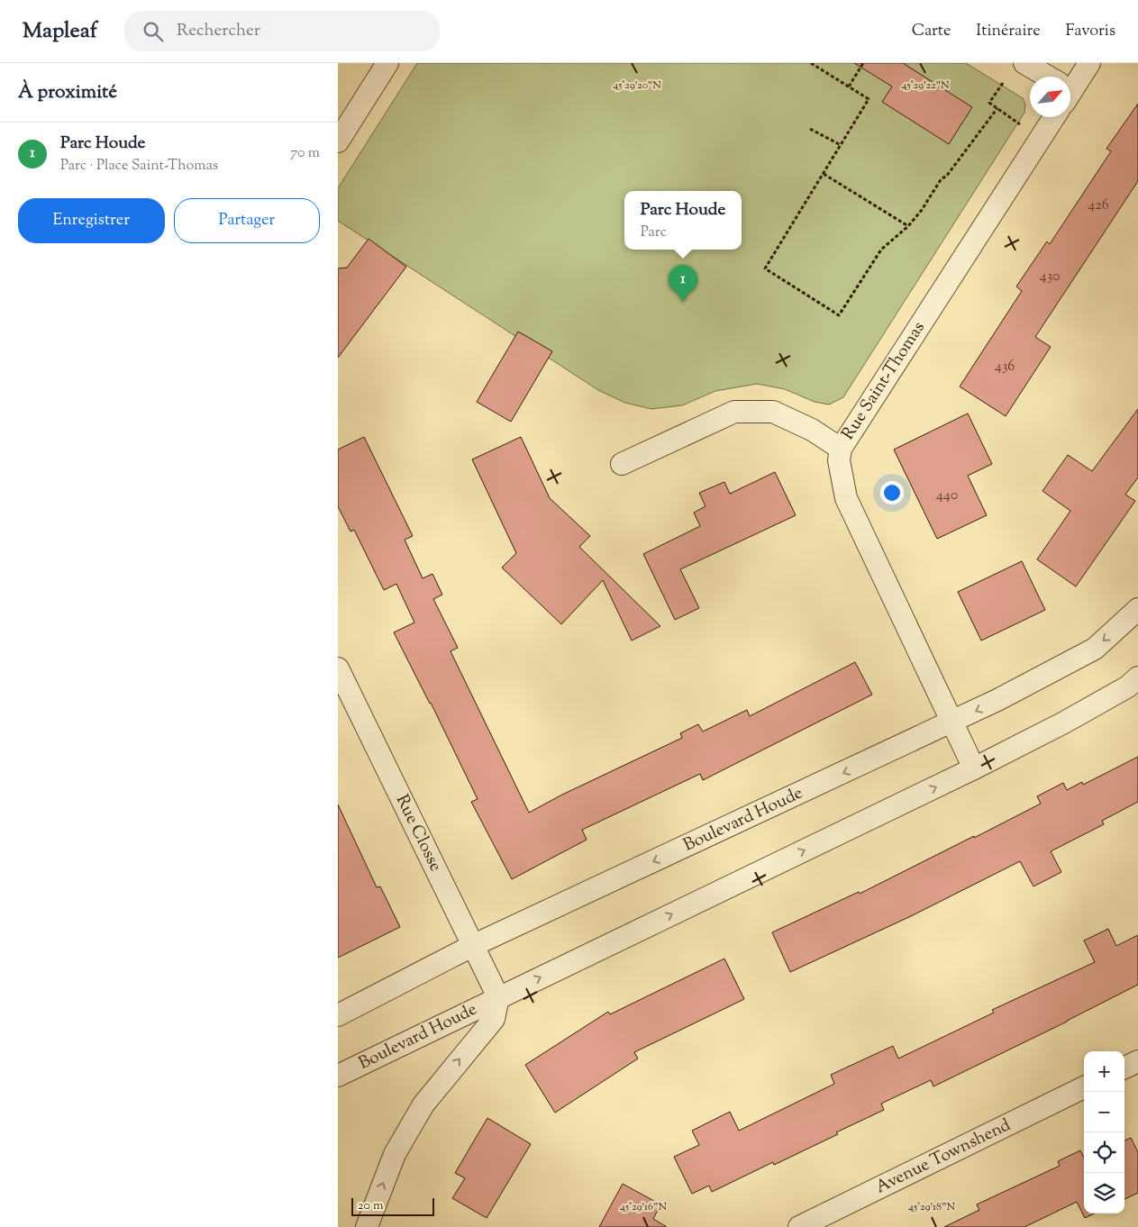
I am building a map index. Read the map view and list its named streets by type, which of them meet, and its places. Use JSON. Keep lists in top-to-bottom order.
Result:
{
  "streets": {
    "street": [
      "Rue Saint-Thomas",
      "Boulevard Houde",
      "Rue Closse",
      "Avenue Townshend"
    ]
  },
  "crossings": [
    ["Rue Saint-Thomas", "Boulevard Houde"],
    ["Boulevard Houde", "Rue Closse"]
  ],
  "house_numbers": [
    "426",
    "430",
    "436",
    "440"
  ],
  "scale_bar": "20 m",
  "north": "top right",
  "page": {
    "header": "Mapleaf",
    "search": "Rechercher",
    "nav": ["Carte", "Itinéraire", "Favoris"],
    "heading": "À proximité",
    "list": [
      {
        "mark": "1",
        "name": "Parc Houde",
        "note": "Parc · Place Saint-Thomas",
        "value": "70 m"
      }
    ],
    "buttons": ["Enregistrer", "Partager"],
    "popup": ["Parc Houde", "Parc"],
    "pins": "1",
    "map_buttons": ["+", "−"],
    "scale": "20 m"
  },
  "coordinates": [
    "45°29'20\"N",
    "45°29'22\"N",
    "45°29'16\"N",
    "45°29'18\"N"
  ]
}
